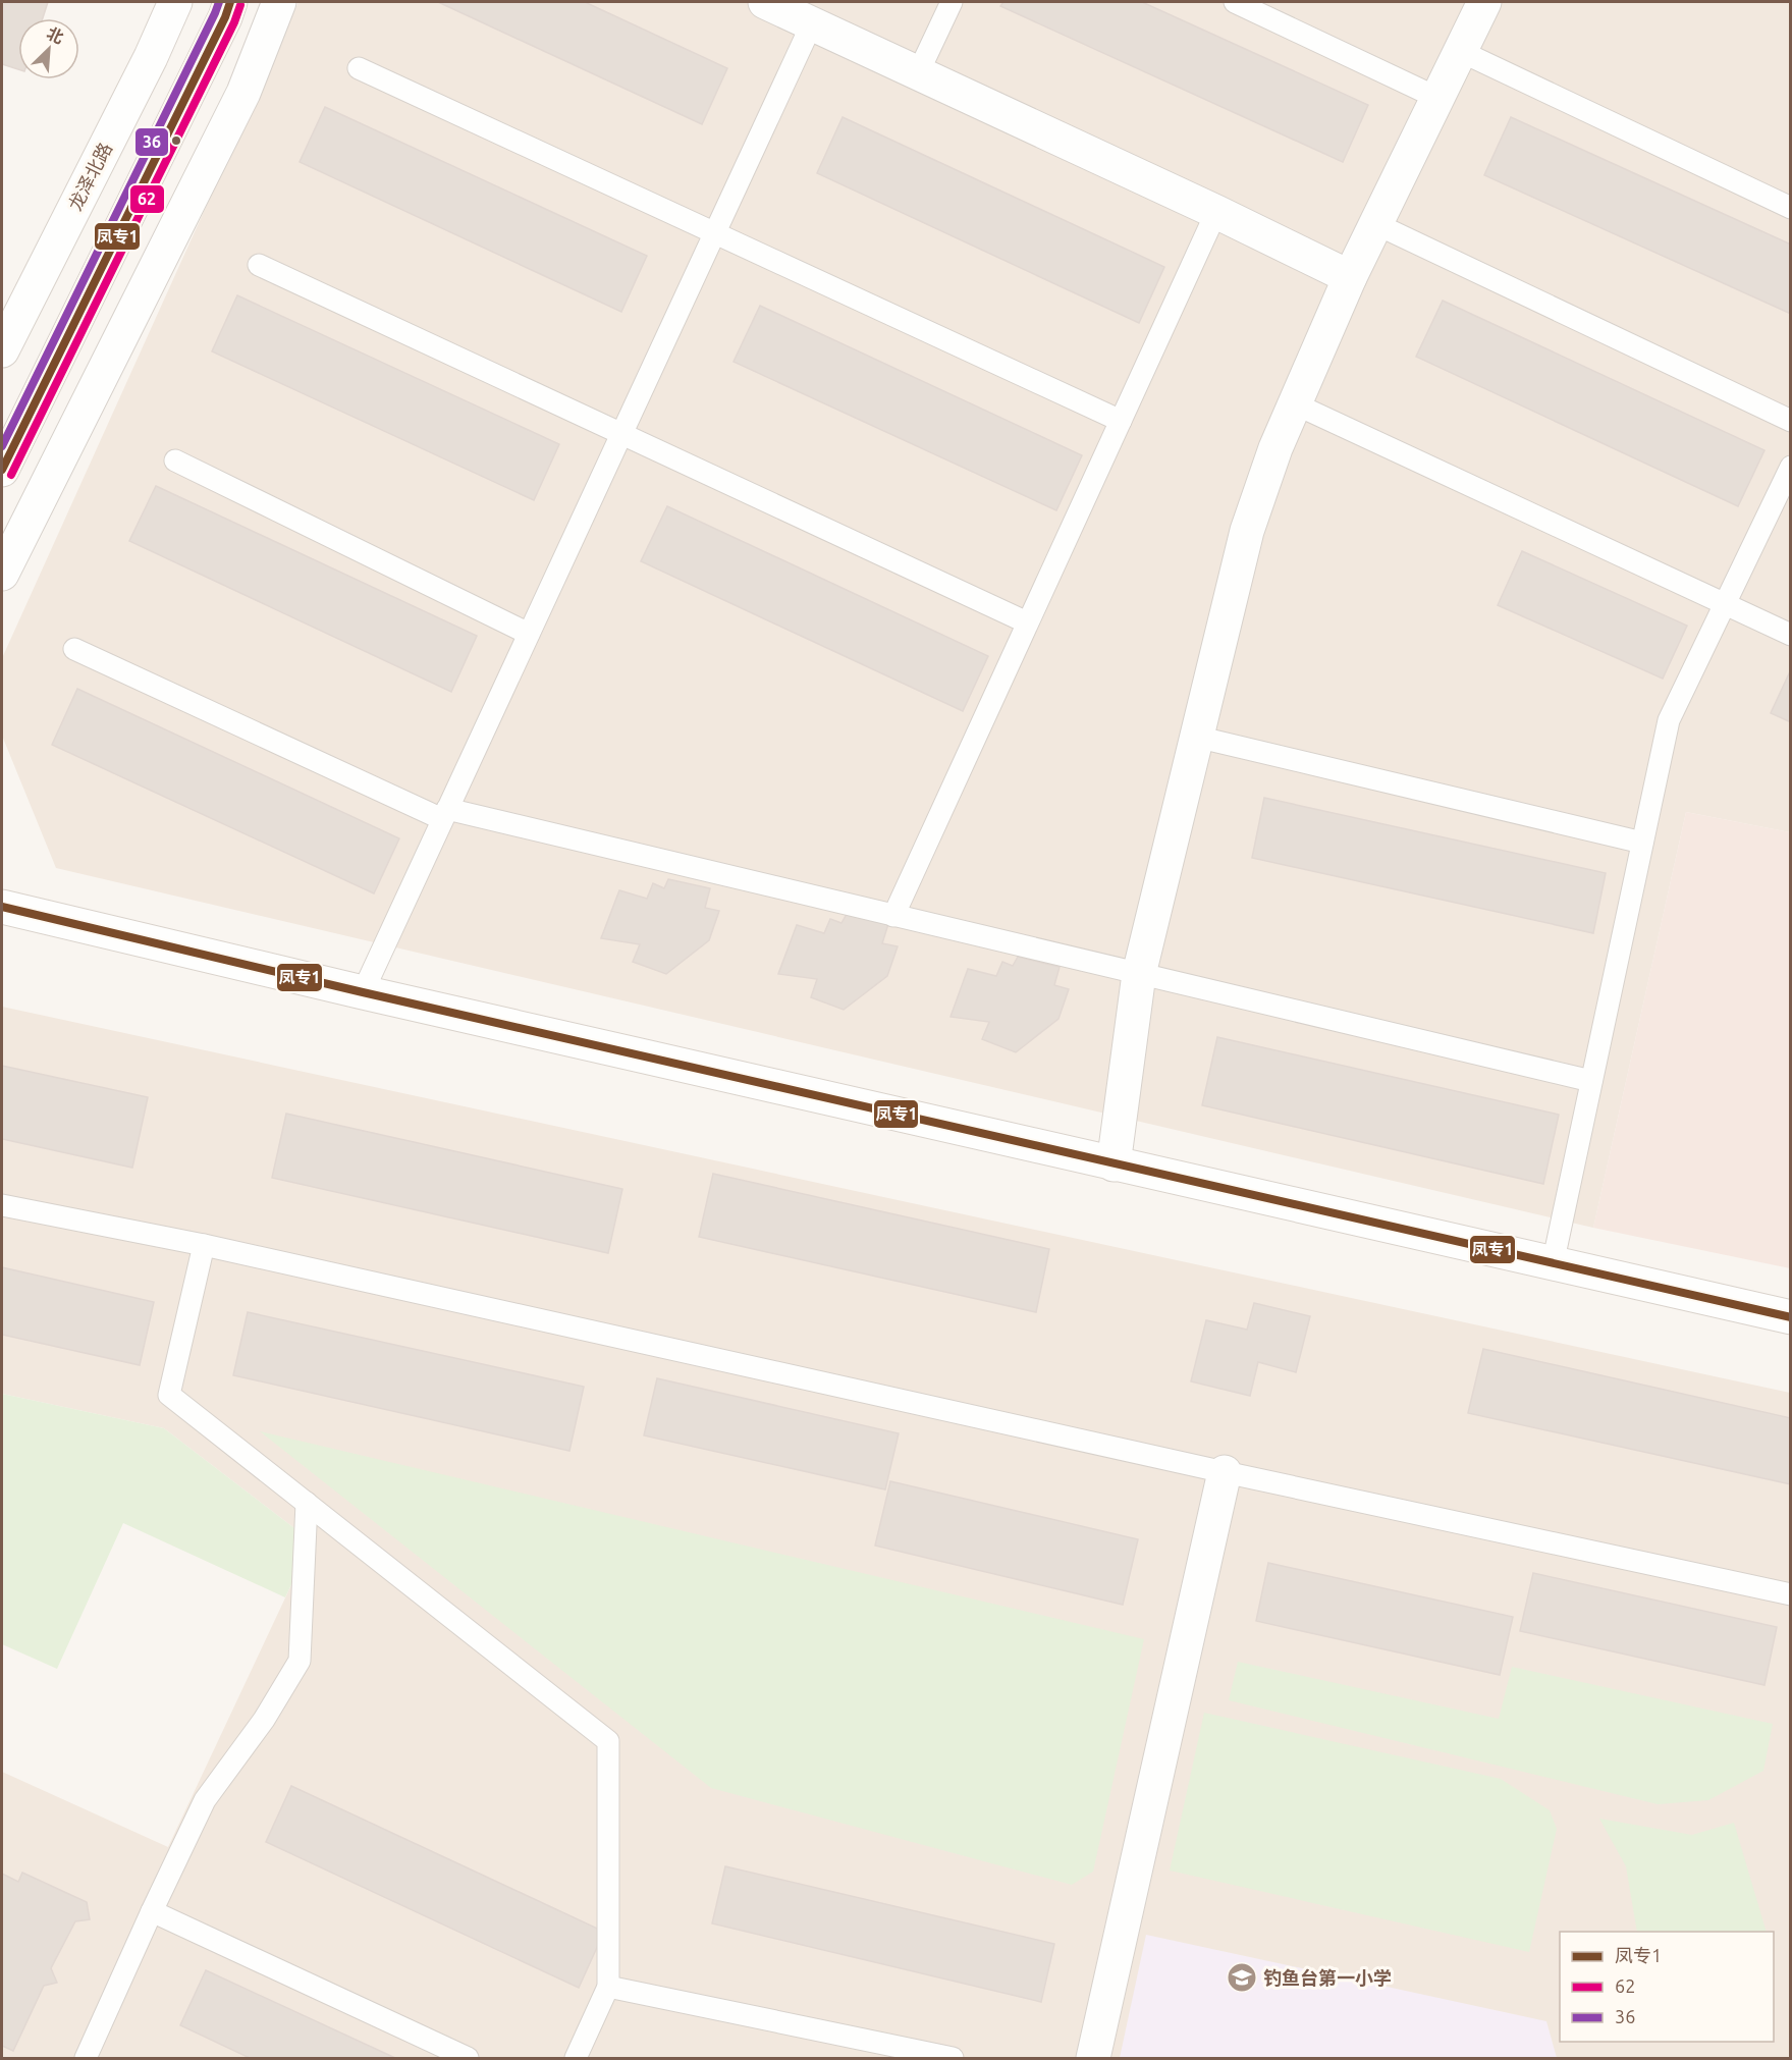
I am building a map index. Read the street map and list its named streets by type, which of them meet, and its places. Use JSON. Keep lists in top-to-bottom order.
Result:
{
  "streets": {
    "street": ["龙泽北路"]
  },
  "places": {
    "school or university": ["钓鱼台第一小学"]
  },
  "lines": ["transit line 凤专1", "transit line 36", "transit line 62"],
  "legend": ["凤专1", "62", "36"],
  "north": "top right"
}
